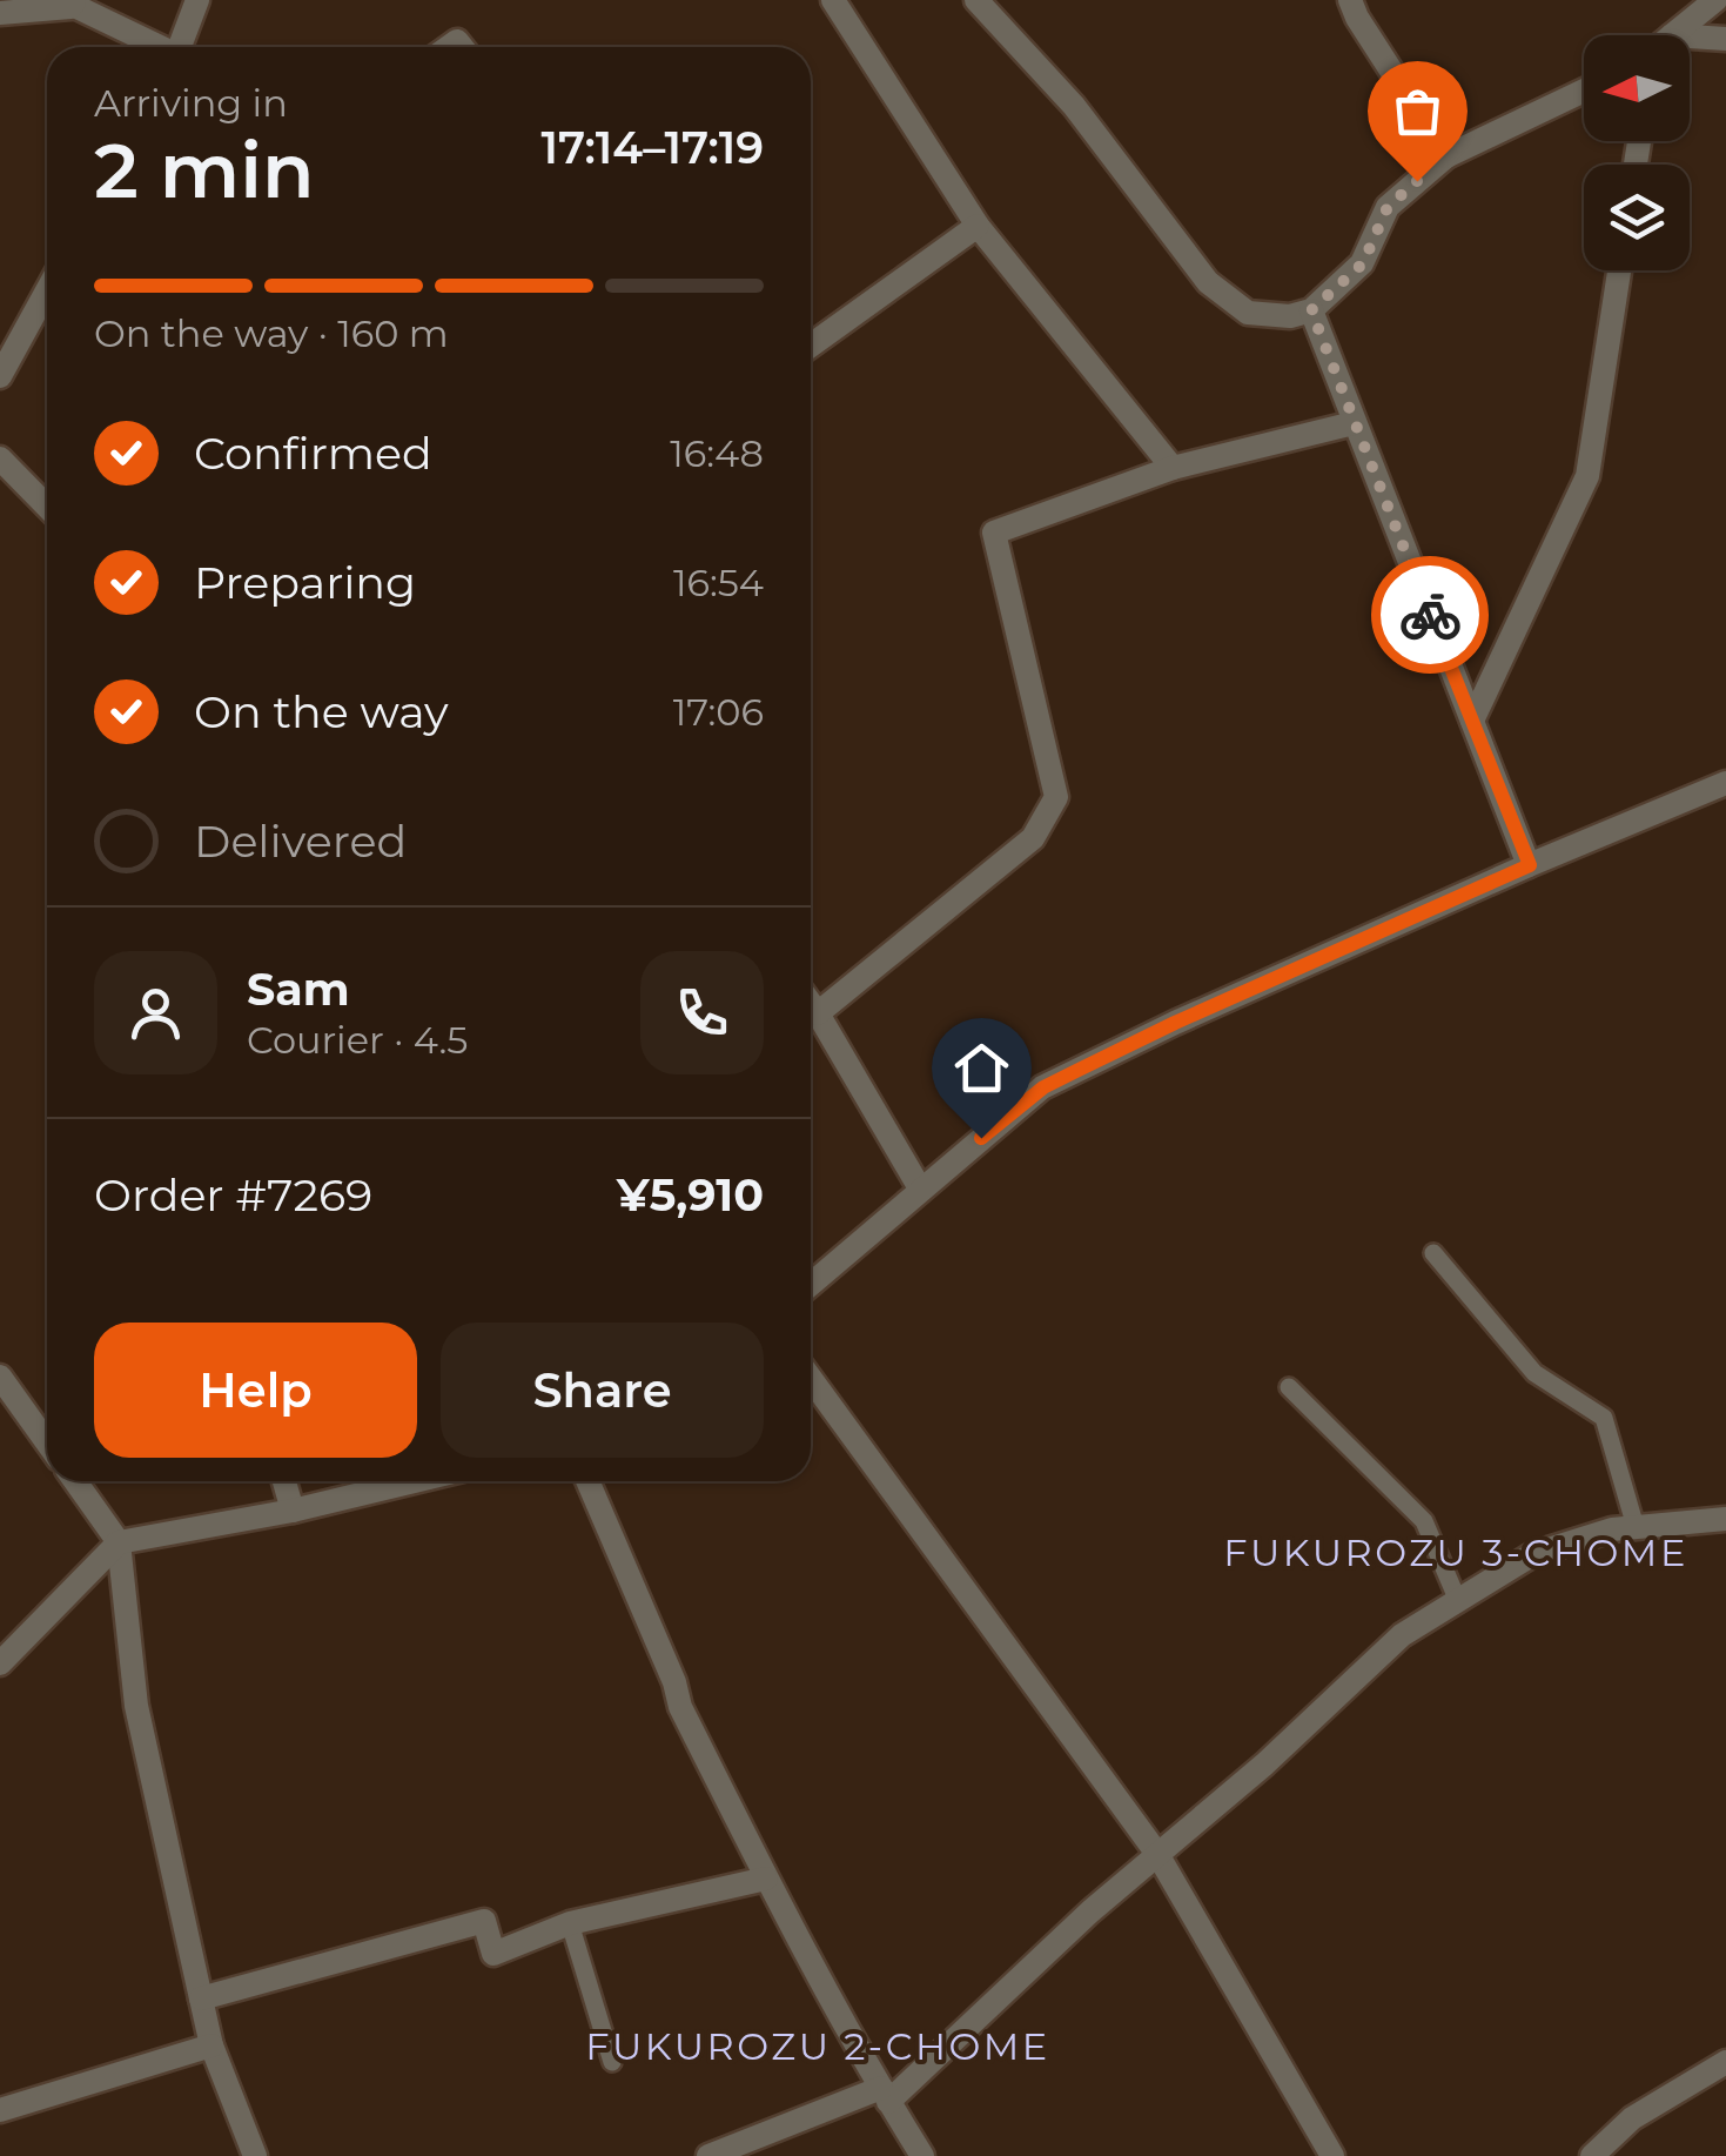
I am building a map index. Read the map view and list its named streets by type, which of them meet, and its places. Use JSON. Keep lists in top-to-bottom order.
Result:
{
  "districts": ["FUKUROZU 3-CHOME", "FUKUROZU 2-CHOME"],
  "north": "left",
  "page": {
    "heading": ["2 min", "Arriving in", "17:14–17:19"],
    "panel": [
      "Sam",
      "Courier · 4.5",
      "Order #7269",
      "¥5,910"
    ],
    "bar": "On the way · 160 m",
    "list": [
      ["Confirmed", "16:48"],
      ["Preparing", "16:54"],
      ["On the way", "17:06"],
      "Delivered"
    ],
    "buttons": ["Help", "Share"]
  }
}
